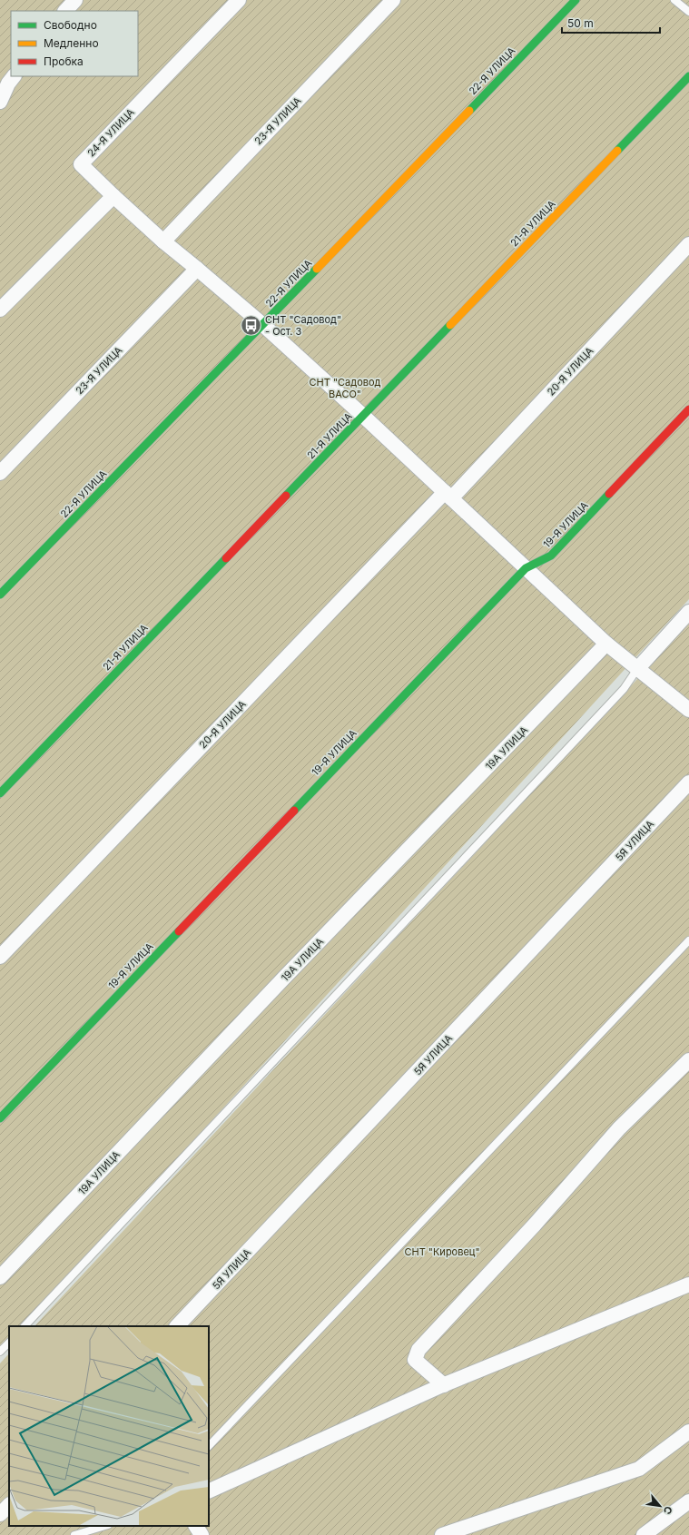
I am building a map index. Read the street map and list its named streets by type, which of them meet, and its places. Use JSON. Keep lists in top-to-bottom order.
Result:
{
  "streets": {
    "street": [
      "22-Я УЛИЦА",
      "23-Я УЛИЦА",
      "24-Я УЛИЦА",
      "21-Я УЛИЦА",
      "20-Я УЛИЦА",
      "19-Я УЛИЦА",
      "19А УЛИЦА",
      "5Я УЛИЦА"
    ]
  },
  "parks": ["СНТ \"Садовод ВАСО\"", "СНТ \"Кировец\""],
  "places": {
    "bus stop": ["СНТ \"Садовод\" - Ост. 3"]
  },
  "legend": ["Свободно", "Медленно", "Пробка"],
  "scale_bar": "50 m",
  "north": "bottom right"
}
